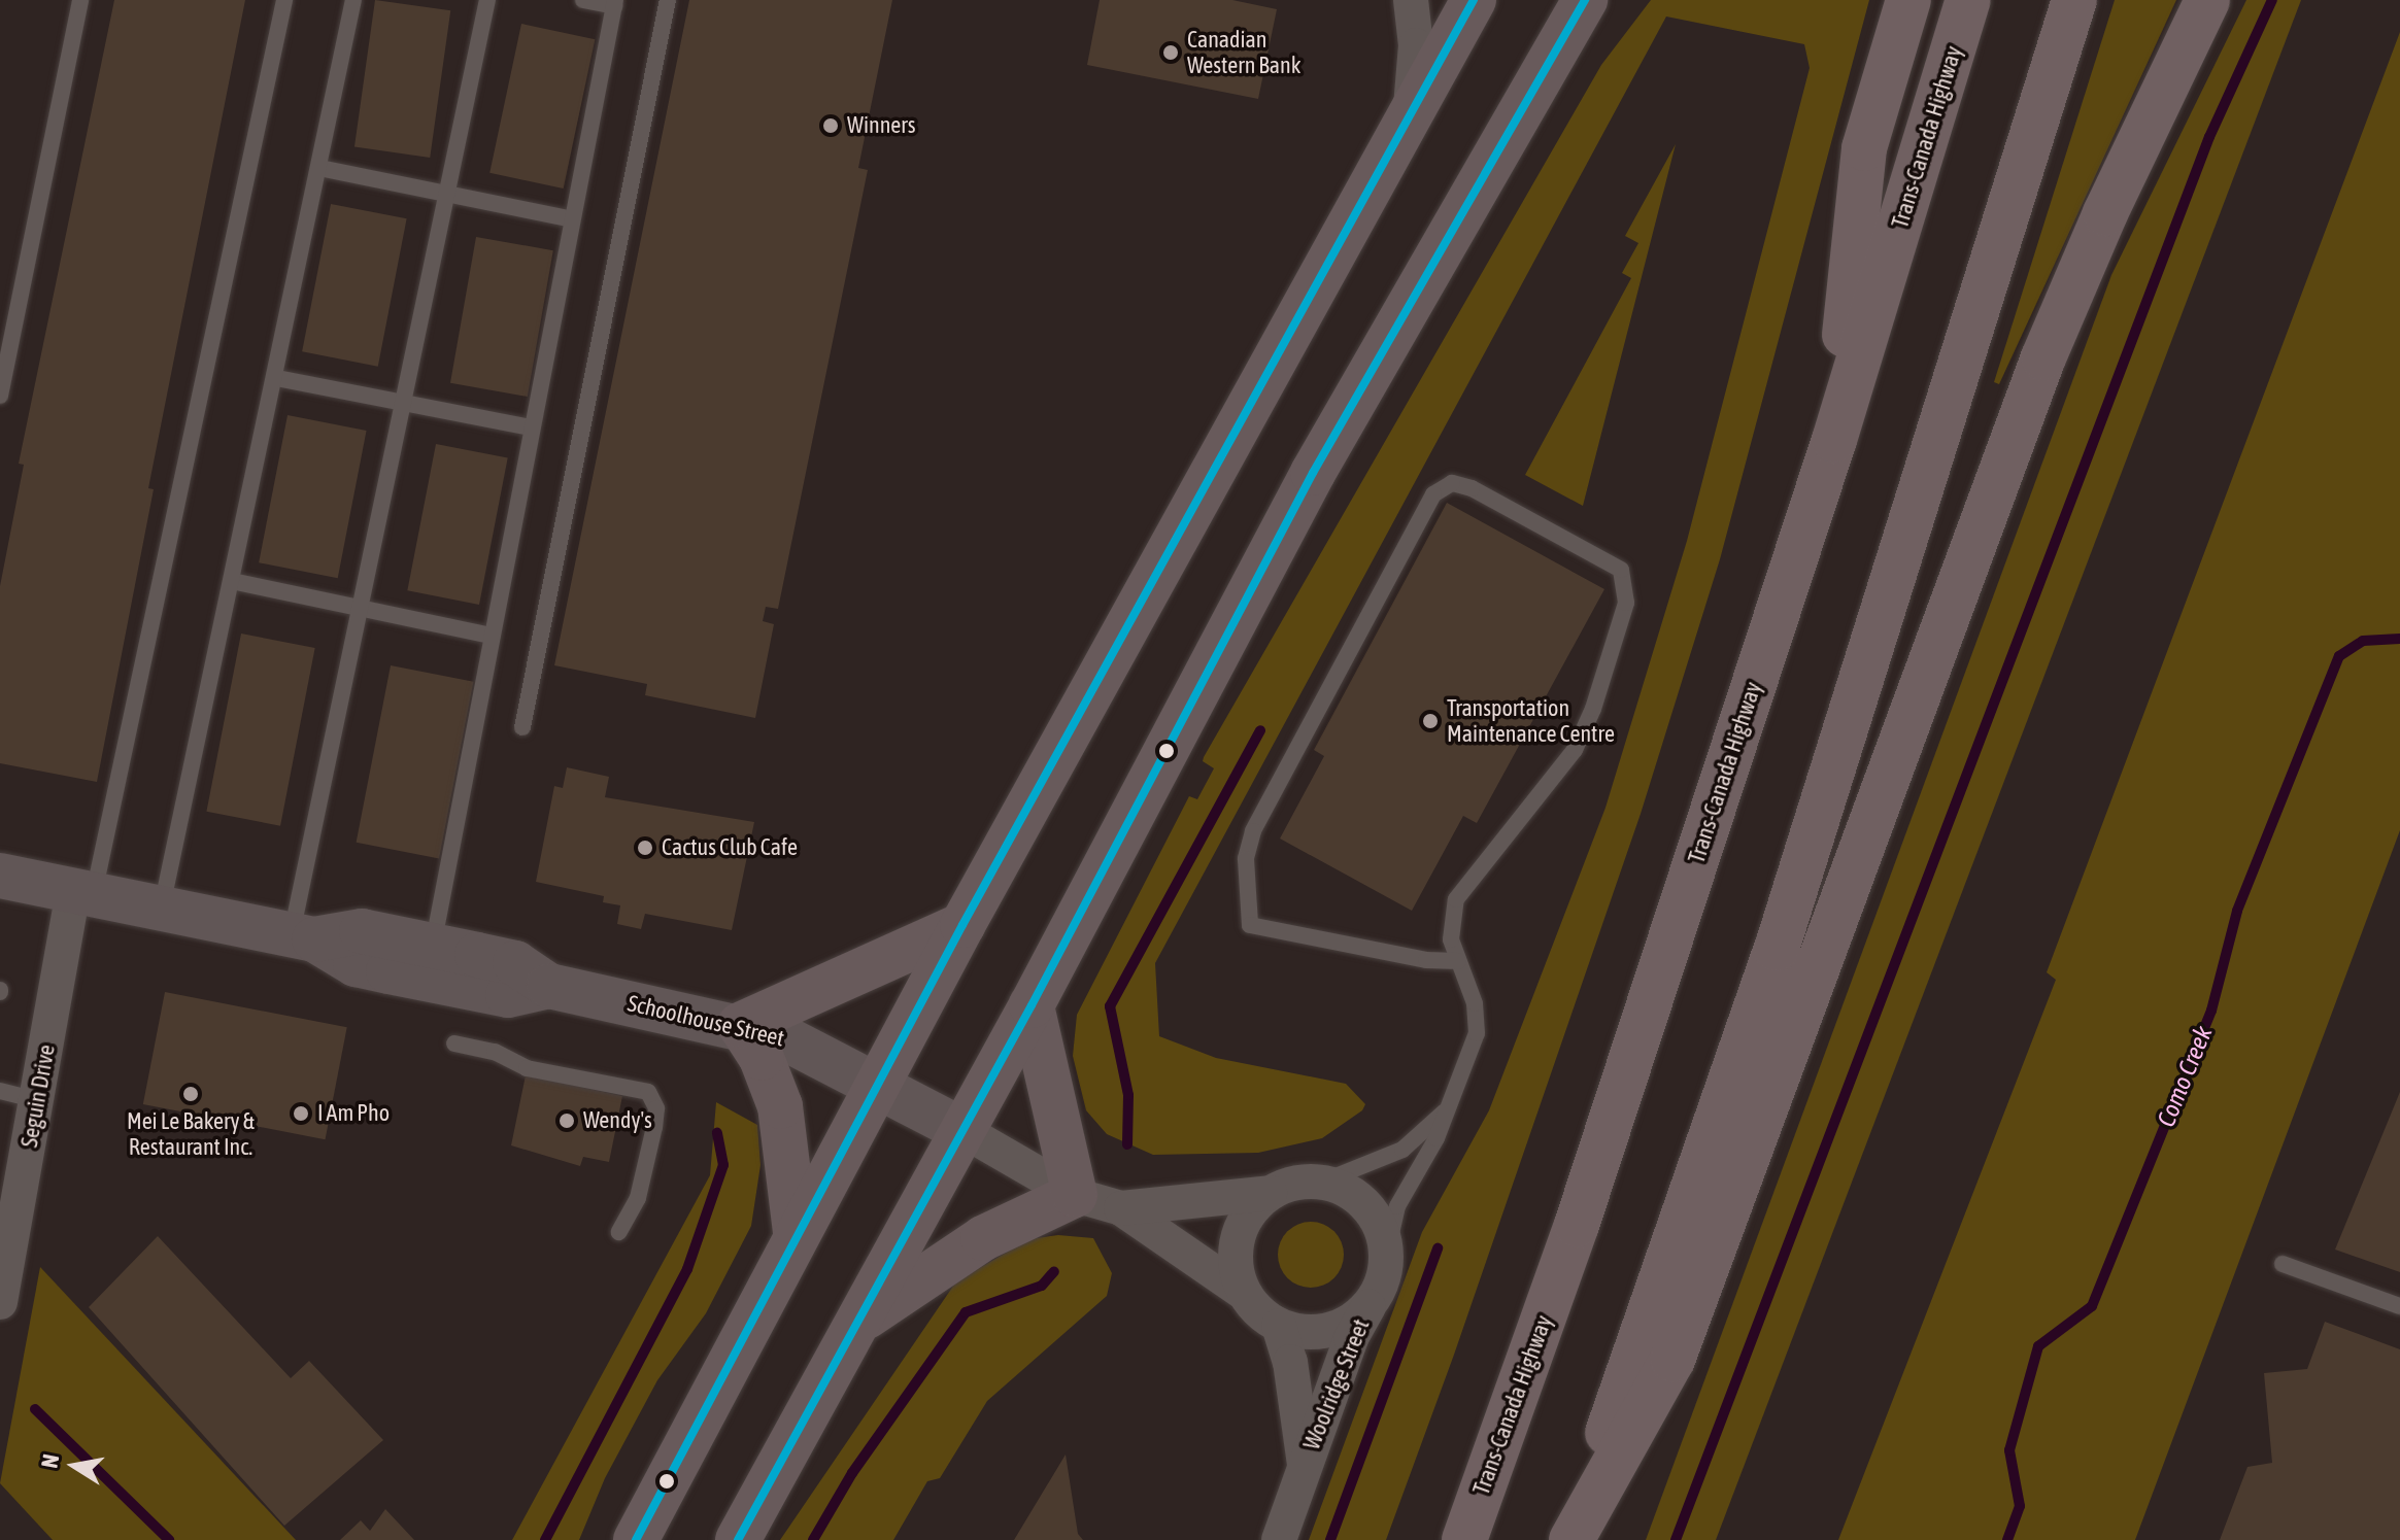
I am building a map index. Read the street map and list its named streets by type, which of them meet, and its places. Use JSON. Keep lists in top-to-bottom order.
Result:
{
  "streets": {
    "highway": ["Trans-Canada Highway"],
    "main road": ["Schoolhouse Street"],
    "street": ["Seguin Drive", "Woolridge Street"]
  },
  "crossings": [
    ["Schoolhouse Street", "Seguin Drive"],
    ["Schoolhouse Street", "Woolridge Street"]
  ],
  "water": ["Como Creek"],
  "places": [
    "Canadian Western Bank",
    "Winners",
    "Transportation Maintenance Centre",
    "Cactus Club Cafe",
    "Mei Le Bakery & Restaurant Inc.",
    "I Am Pho",
    "Wendy's"
  ],
  "north": "left"
}
